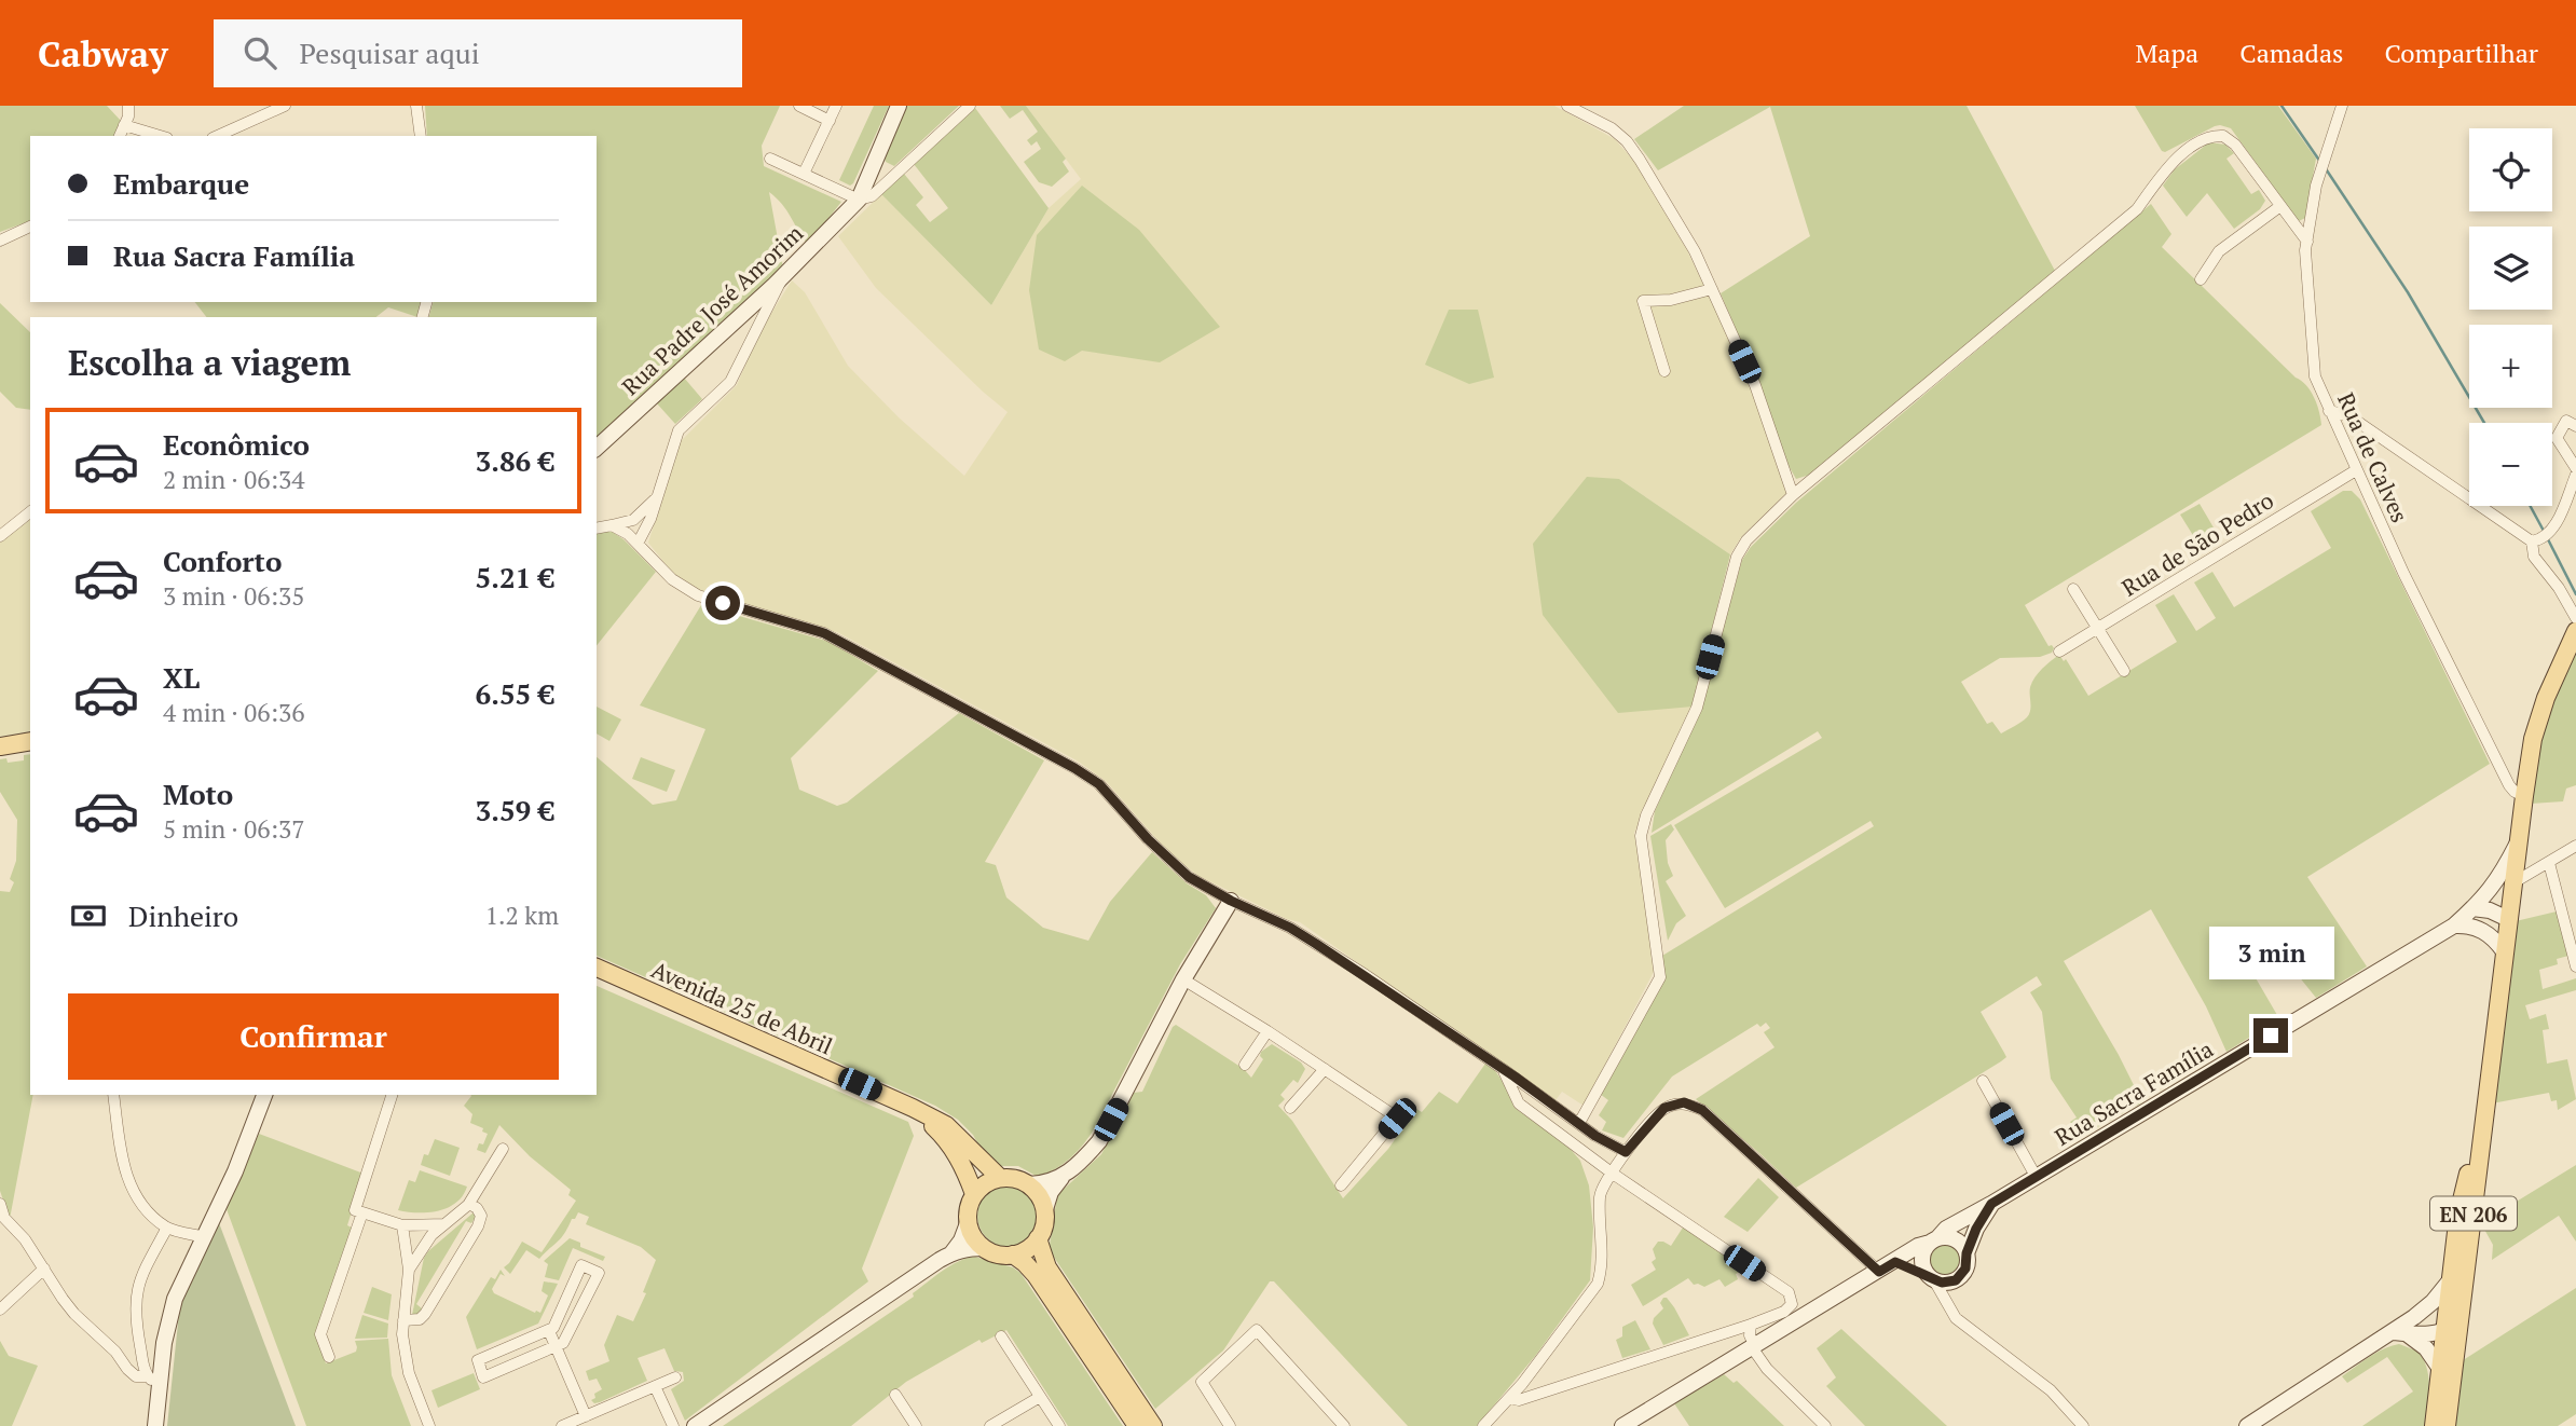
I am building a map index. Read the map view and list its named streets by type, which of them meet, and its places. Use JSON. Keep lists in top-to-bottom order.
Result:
{
  "streets": {
    "main road": ["Avenida 25 de Abril", "EN 206"],
    "street": [
      "Rua Padre José Amorim",
      "Rua de Calves",
      "Rua de São Pedro",
      "Rua Sacra Família"
    ]
  },
  "crossings": [
    ["Rua de Calves", "Rua de São Pedro"],
    ["Rua de Calves", "EN 206"]
  ],
  "page": {
    "header": "Cabway",
    "search": "Pesquisar aqui",
    "nav": ["Mapa", "Camadas", "Compartilhar"],
    "map_buttons": ["+", "−"],
    "banner": ["Embarque", "Rua Sacra Família"],
    "heading": "Escolha a viagem",
    "list": [
      {
        "name": "Econômico",
        "note": "2 min · 06:34",
        "value": "3.86 €"
      },
      {
        "name": "Conforto",
        "note": "3 min · 06:35",
        "value": "5.21 €"
      },
      {
        "name": "XL",
        "note": "4 min · 06:36",
        "value": "6.55 €"
      },
      {
        "name": "Moto",
        "note": "5 min · 06:37",
        "value": "3.59 €"
      }
    ],
    "pay": ["Dinheiro", "1.2 km"],
    "bubble": "3 min",
    "buttons": "Confirmar"
  }
}
